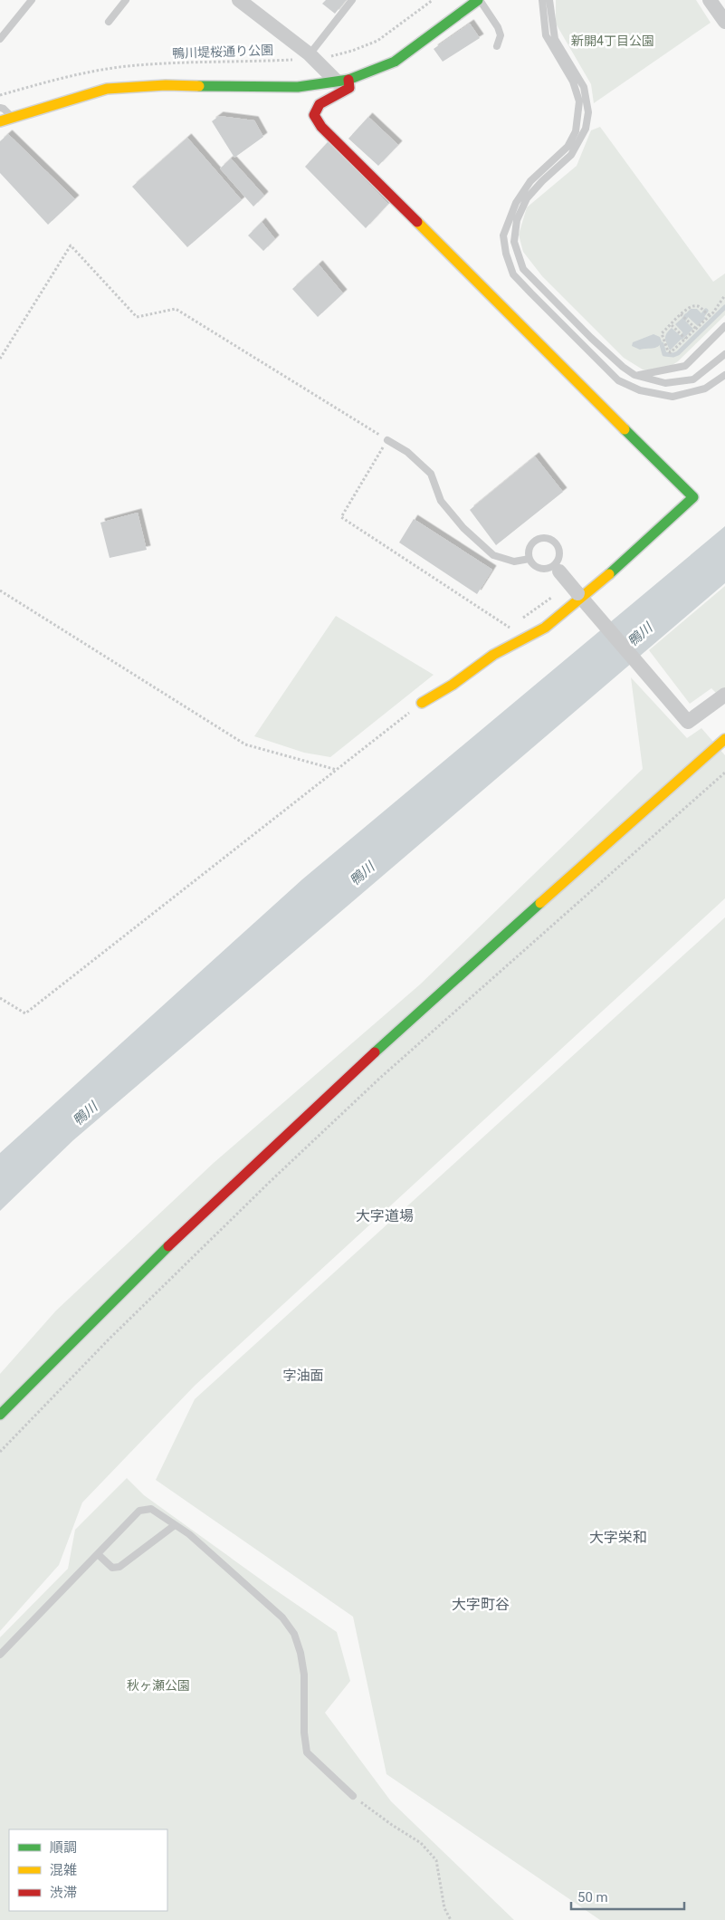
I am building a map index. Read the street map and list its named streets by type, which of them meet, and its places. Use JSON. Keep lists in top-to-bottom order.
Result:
{
  "streets": {
    "path": ["鴨川堤桜通り公園"]
  },
  "districts": [
    "大字道場",
    "字油面",
    "大字栄和",
    "大字町谷"
  ],
  "water": ["鴨川"],
  "parks": ["新開4丁目公園", "秋ヶ瀬公園"],
  "legend": ["順調", "混雑", "渋滞"],
  "scale_bar": "50 m"
}
